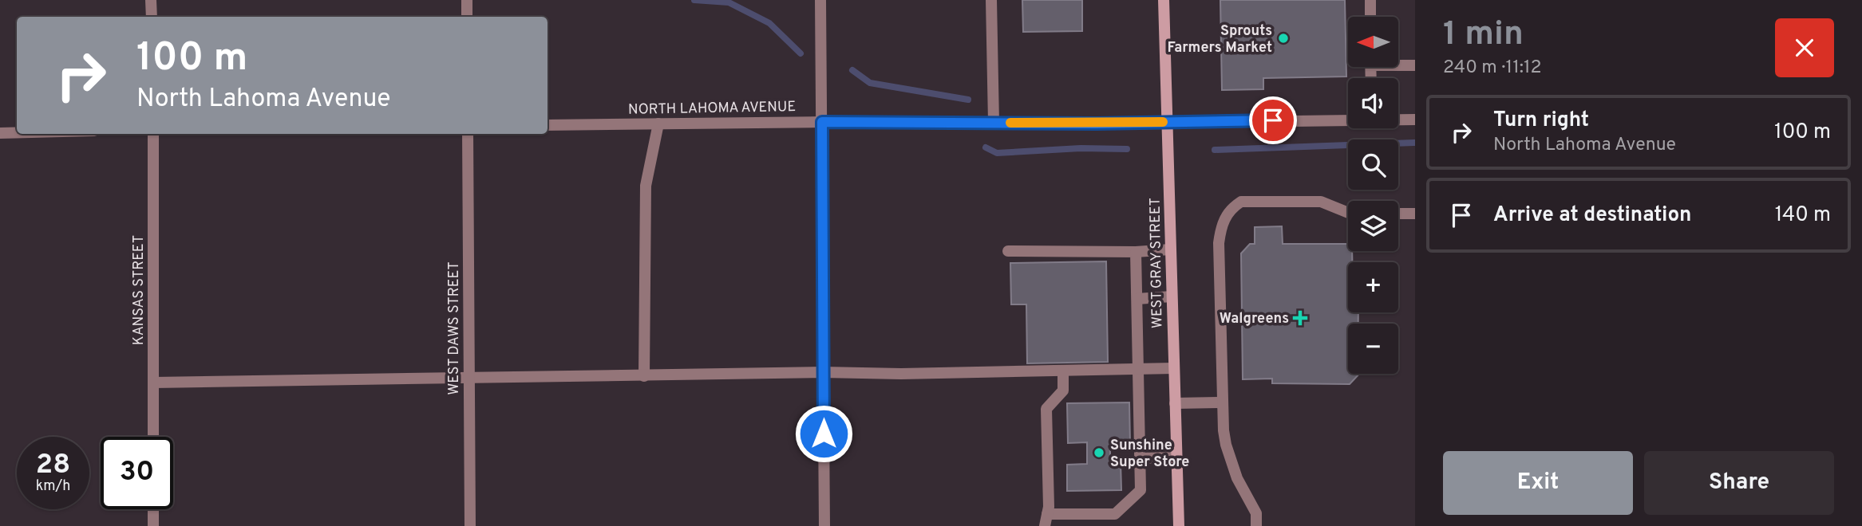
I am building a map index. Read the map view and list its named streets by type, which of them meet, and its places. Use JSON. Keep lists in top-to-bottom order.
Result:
{
  "streets": {
    "main road": ["WEST GRAY STREET"],
    "street": ["NORTH LAHOMA AVENUE", "KANSAS STREET", "WEST DAWS STREET"]
  },
  "crossings": [
    ["NORTH LAHOMA AVENUE", "WEST GRAY STREET"]
  ],
  "places": {
    "other": ["Sprouts Farmers Market", "Sunshine Super Store"],
    "health": ["Walgreens"]
  },
  "north": "left",
  "page": {
    "heading": ["1 min", "240 m · 11:12"],
    "map_buttons": ["+", "−"],
    "turn": ["100 m", "North Lahoma Avenue"],
    "list": [
      {
        "name": "Turn right",
        "note": "North Lahoma Avenue",
        "value": "100 m"
      },
      {
        "name": "Arrive at destination",
        "value": "140 m"
      }
    ],
    "speed": "28 km/h",
    "limit": "30",
    "buttons": ["Exit", "Share"]
  }
}
